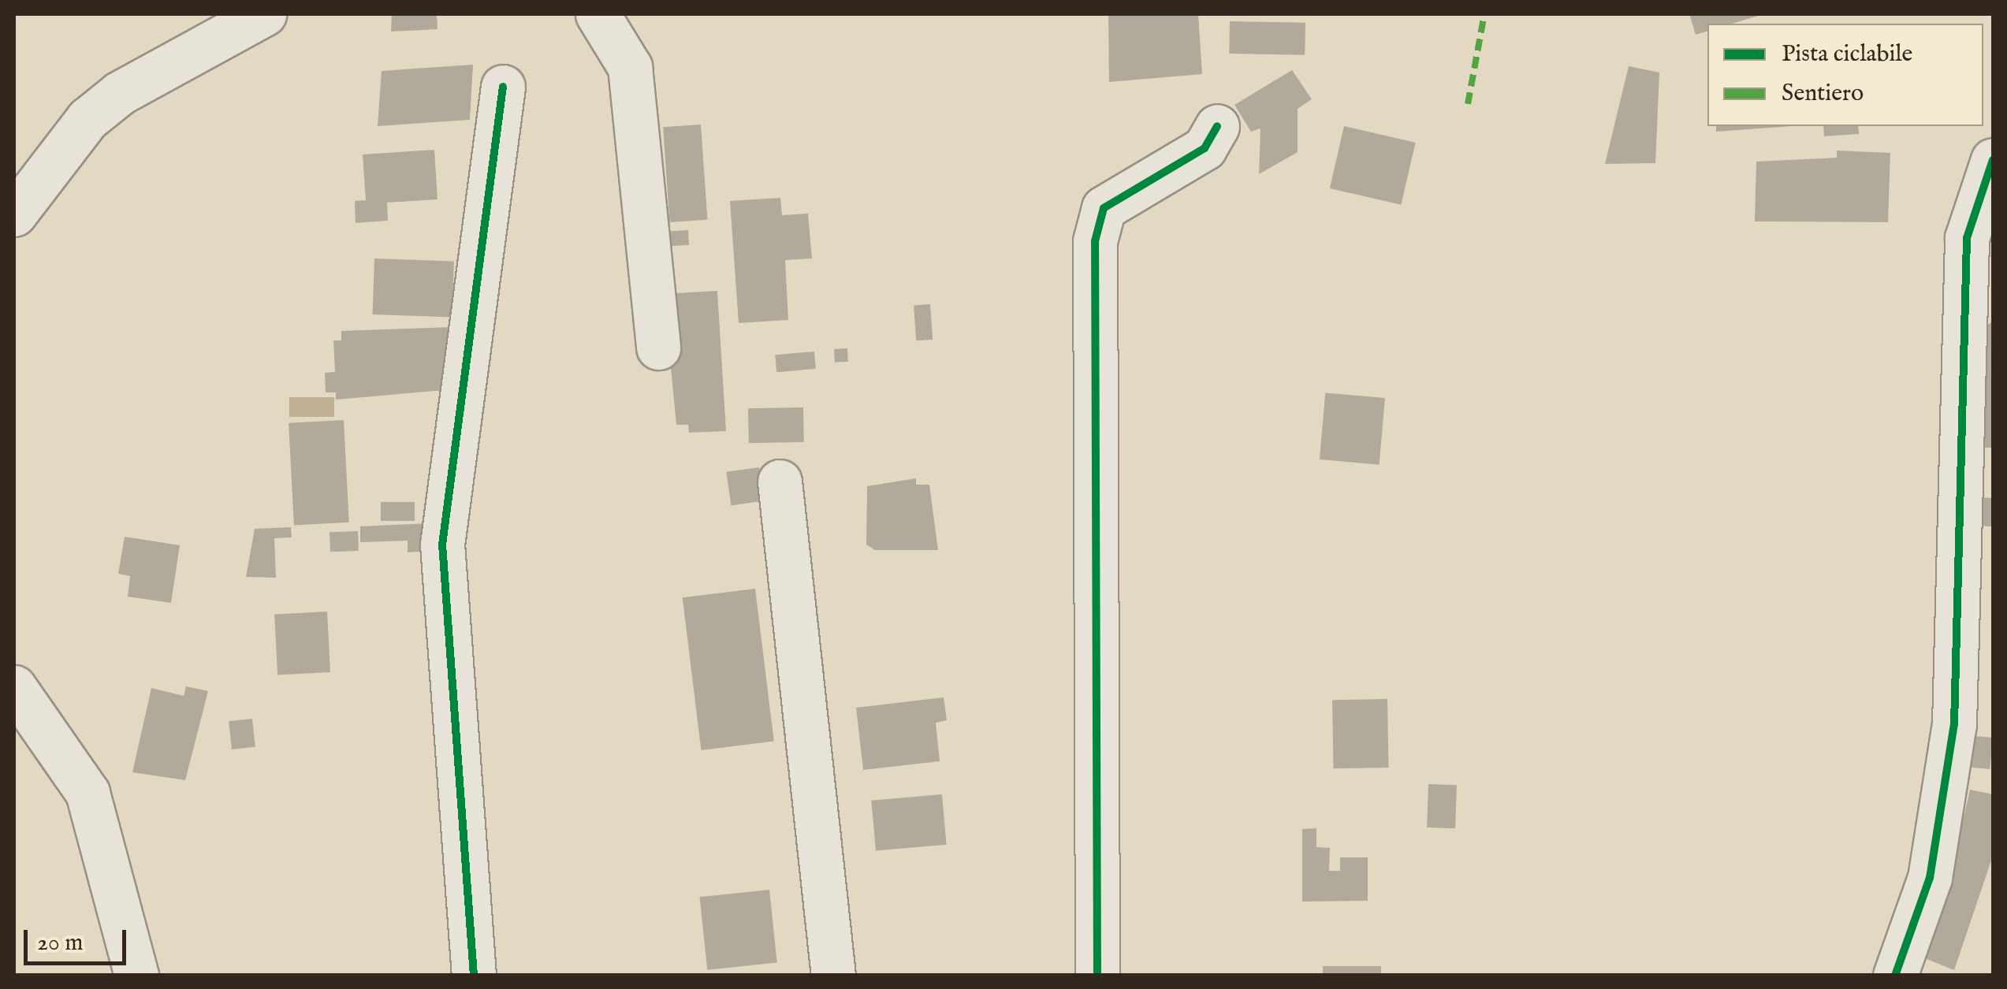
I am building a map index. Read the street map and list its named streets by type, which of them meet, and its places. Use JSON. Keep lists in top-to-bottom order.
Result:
{
  "legend": ["Pista ciclabile", "Sentiero"],
  "scale_bar": "20 m"
}
